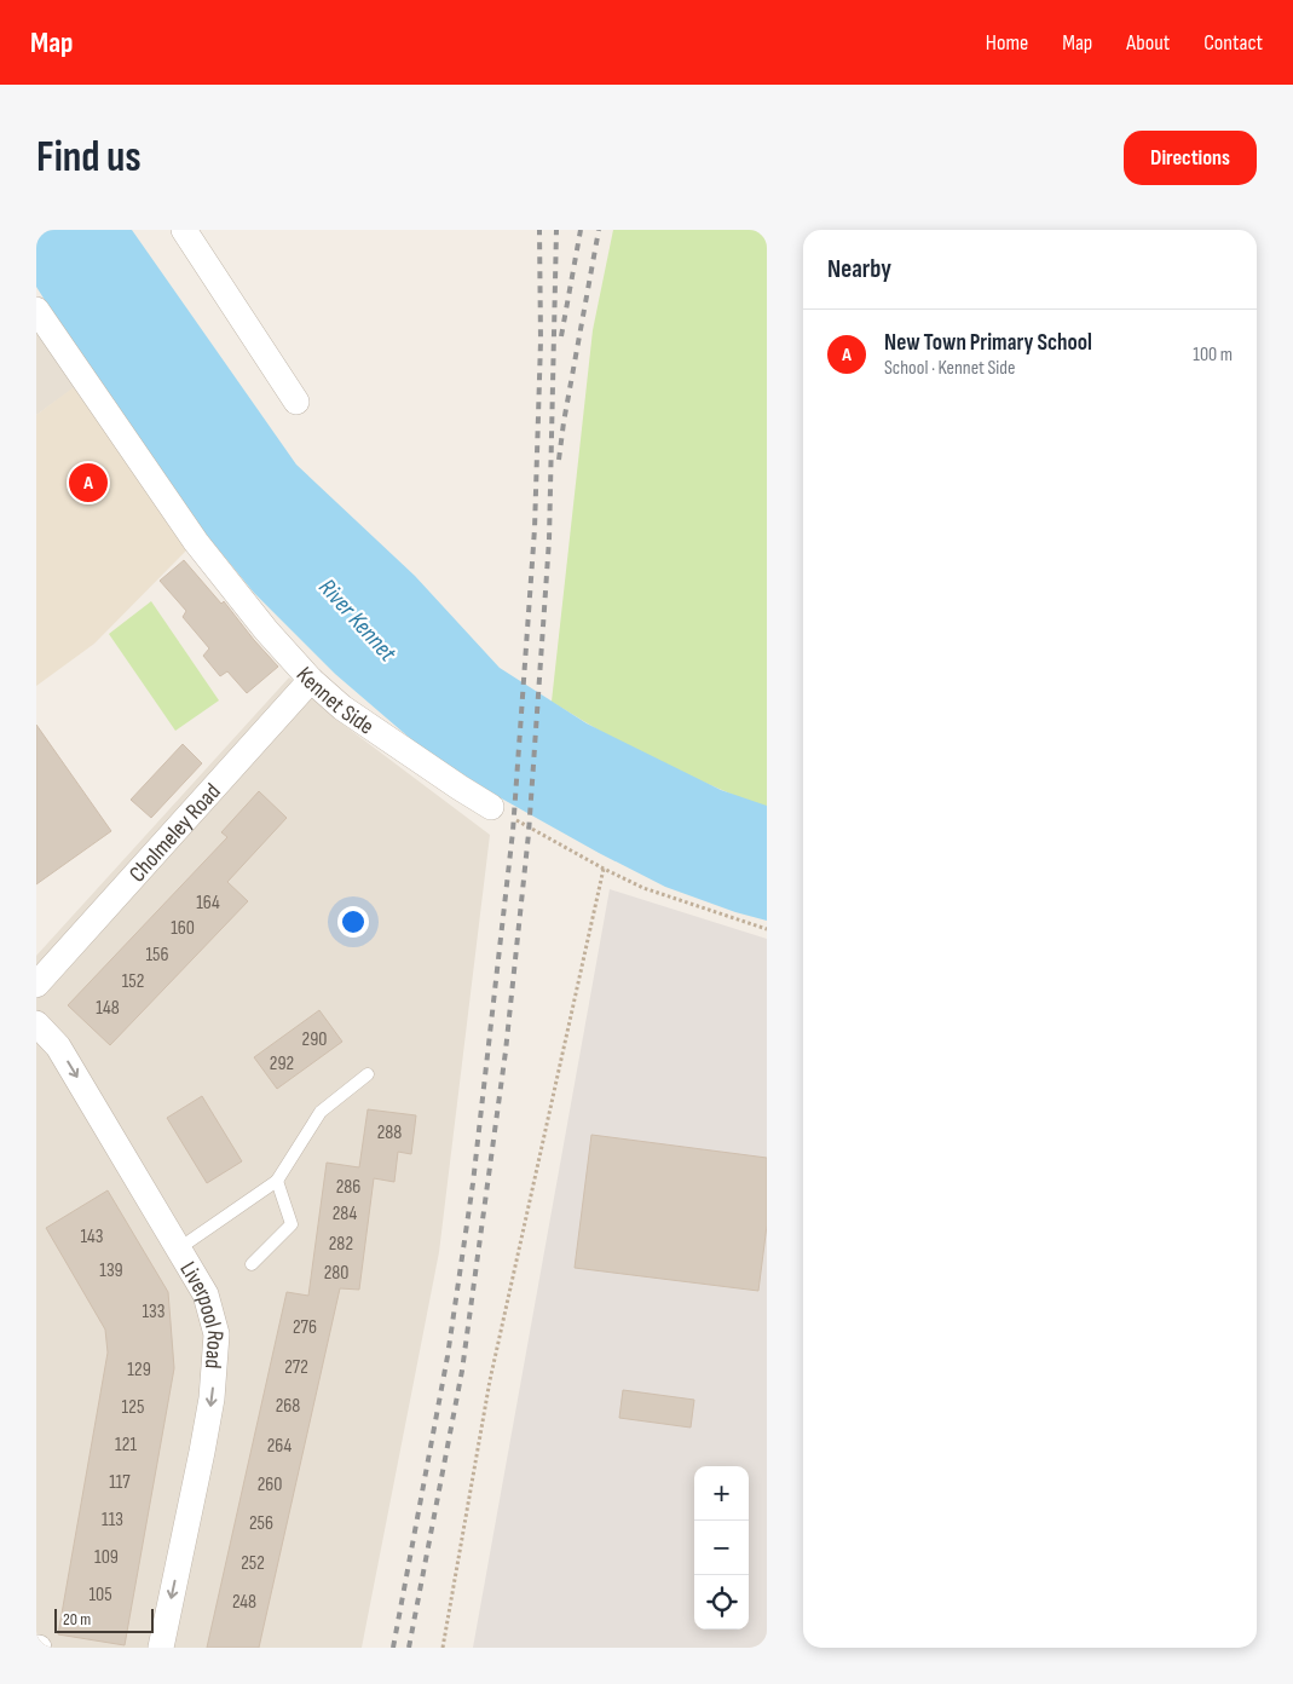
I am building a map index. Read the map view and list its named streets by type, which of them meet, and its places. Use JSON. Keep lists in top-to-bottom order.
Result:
{
  "streets": {
    "street": ["Kennet Side", "Cholmeley Road", "Liverpool Road"]
  },
  "crossings": [
    ["Kennet Side", "Cholmeley Road"]
  ],
  "one_way": ["Liverpool Road"],
  "water": ["River Kennet"],
  "house_numbers": [
    "164",
    "160",
    "156",
    "152",
    "148",
    "290",
    "292",
    "288",
    "286",
    "284",
    "143",
    "282",
    "139",
    "280",
    "133",
    "276",
    "272",
    "129",
    "268",
    "125",
    "121",
    "264",
    "117",
    "260",
    "113",
    "256",
    "109",
    "252",
    "105",
    "248"
  ],
  "scale_bar": "20 m",
  "page": {
    "header": "Map",
    "nav": [
      "Home",
      "Map",
      "About",
      "Contact"
    ],
    "buttons": "Directions",
    "title": "Find us",
    "heading": "Nearby",
    "list": [
      {
        "mark": "A",
        "name": "New Town Primary School",
        "note": "School · Kennet Side",
        "value": "100 m"
      }
    ],
    "pins": "A",
    "map_buttons": ["+", "−"],
    "scale": "20 m"
  }
}
